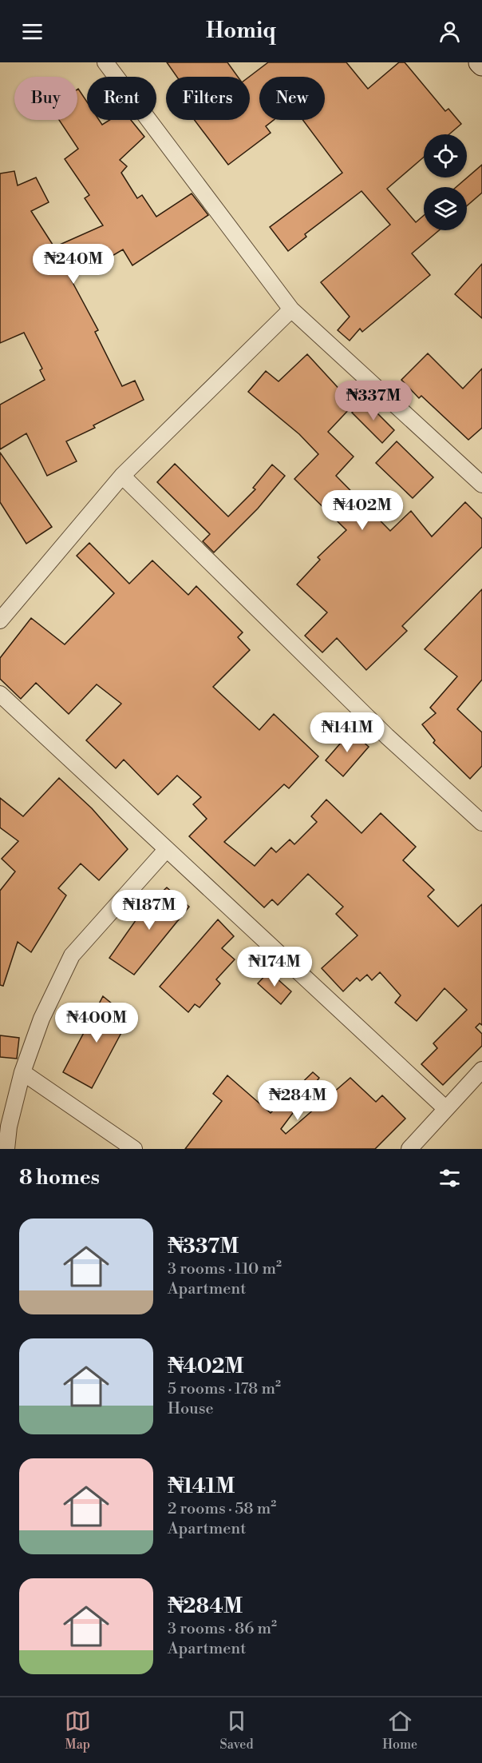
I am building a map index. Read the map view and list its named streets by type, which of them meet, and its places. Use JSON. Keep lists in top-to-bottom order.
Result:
{
  "page": {
    "header": "Homiq",
    "chip": [
      "Buy",
      "Rent",
      "Filters",
      "New"
    ],
    "price": [
      "₦240M",
      "₦337M",
      "₦402M",
      "₦141M",
      "₦187M",
      "₦174M",
      "₦400M",
      "₦284M"
    ],
    "heading": "8 homes",
    "list": [
      {
        "name": "₦337M",
        "note": "3 rooms · 110 m² · Apartment"
      },
      {
        "name": "₦402M",
        "note": "5 rooms · 178 m² · House"
      },
      {
        "name": "₦141M",
        "note": "2 rooms · 58 m² · Apartment"
      },
      {
        "name": "₦284M",
        "note": "3 rooms · 86 m² · Apartment"
      }
    ],
    "tabs": ["Map", "Saved", "Home"]
  }
}
